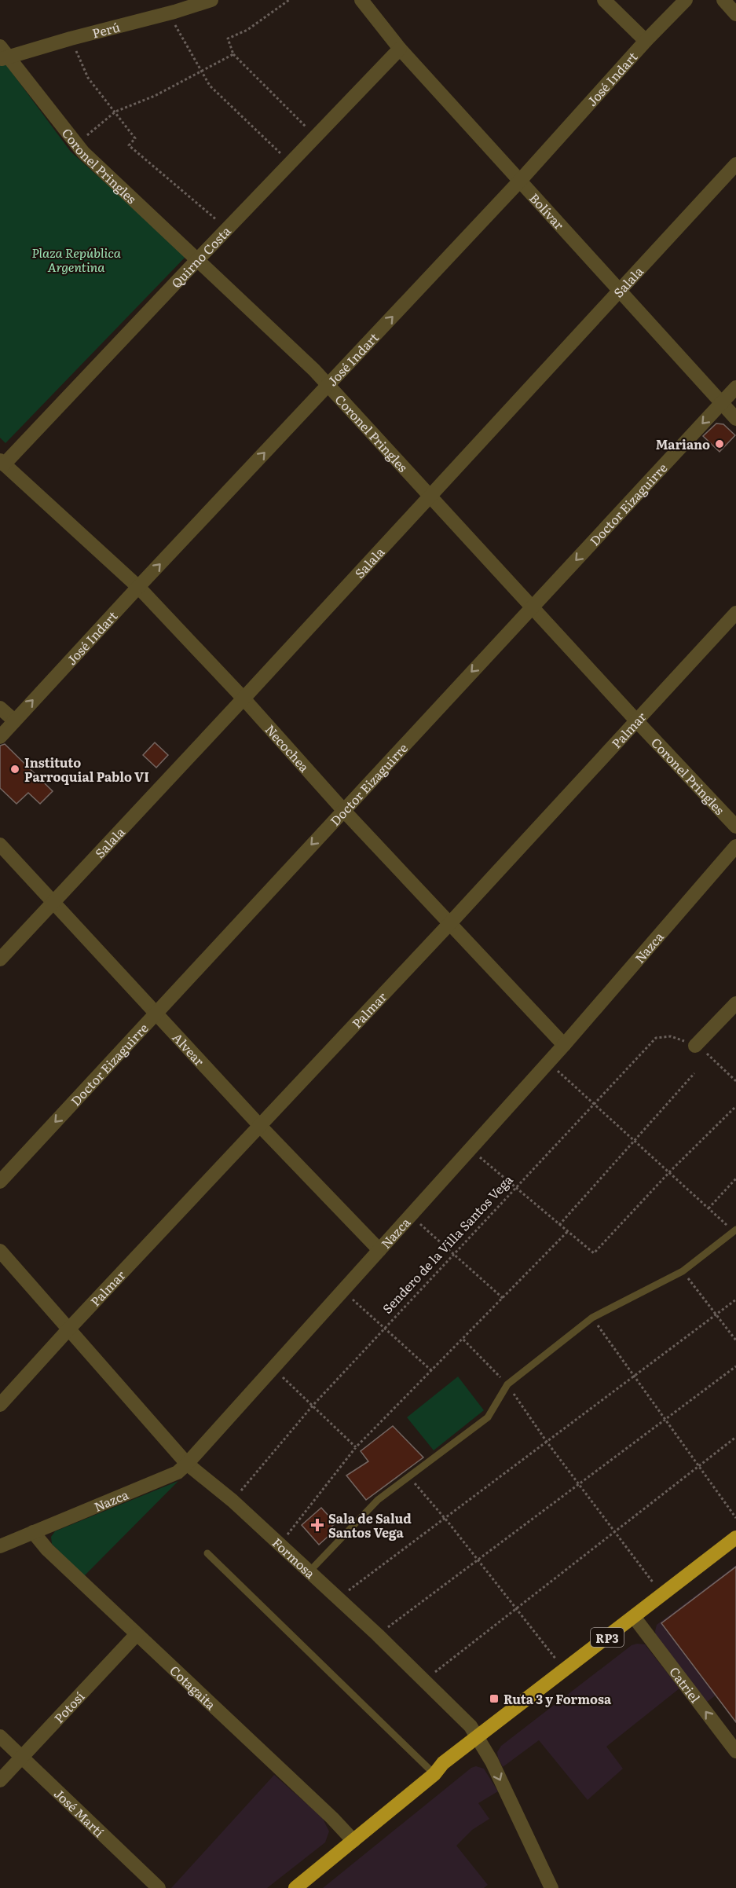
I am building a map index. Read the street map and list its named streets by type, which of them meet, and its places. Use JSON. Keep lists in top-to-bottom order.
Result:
{
  "streets": {
    "highway": ["RP3"],
    "street": [
      "Perú",
      "José Indart",
      "Coronel Pringles",
      "Bolívar",
      "Quirno Costa",
      "Salala",
      "Doctor Eizaguirre",
      "Palmar",
      "Necochea",
      "Nazca",
      "Alvear",
      "Formosa",
      "Catriel",
      "Cotagaita",
      "Potosí",
      "José Martí"
    ],
    "path": ["Sendero de la Villa Santos Vega"]
  },
  "crossings": [
    ["Perú", "Coronel Pringles"],
    ["José Indart", "Coronel Pringles"],
    ["José Indart", "Bolívar"],
    ["José Indart", "Necochea"],
    ["Coronel Pringles", "Quirno Costa"],
    ["Coronel Pringles", "Salala"],
    ["Coronel Pringles", "Doctor Eizaguirre"],
    ["Coronel Pringles", "Palmar"],
    ["Bolívar", "Quirno Costa"],
    ["Bolívar", "Salala"],
    ["Bolívar", "Doctor Eizaguirre"],
    ["Quirno Costa", "Necochea"],
    ["Salala", "Necochea"],
    ["Salala", "Alvear"],
    ["Doctor Eizaguirre", "Necochea"],
    ["Doctor Eizaguirre", "Alvear"],
    ["Palmar", "Necochea"],
    ["Palmar", "Alvear"],
    ["Palmar", "Formosa"],
    ["Necochea", "Nazca"],
    ["Nazca", "Alvear"],
    ["Nazca", "Formosa"],
    ["Nazca", "Cotagaita"],
    ["Sendero de la Villa Santos Vega", "Formosa"],
    ["Formosa", "RP3"],
    ["RP3", "Catriel"],
    ["RP3", "Cotagaita"],
    ["Cotagaita", "Potosí"],
    ["Potosí", "José Martí"]
  ],
  "one_way": ["José Indart", "Doctor Eizaguirre", "Catriel"],
  "parks": ["Plaza República Argentina"],
  "places": {
    "other": ["Mariano", "Instituto Parroquial Pablo VI"],
    "health": ["Sala de Salud Santos Vega"],
    "transit": ["Ruta 3 y Formosa"]
  }
}
